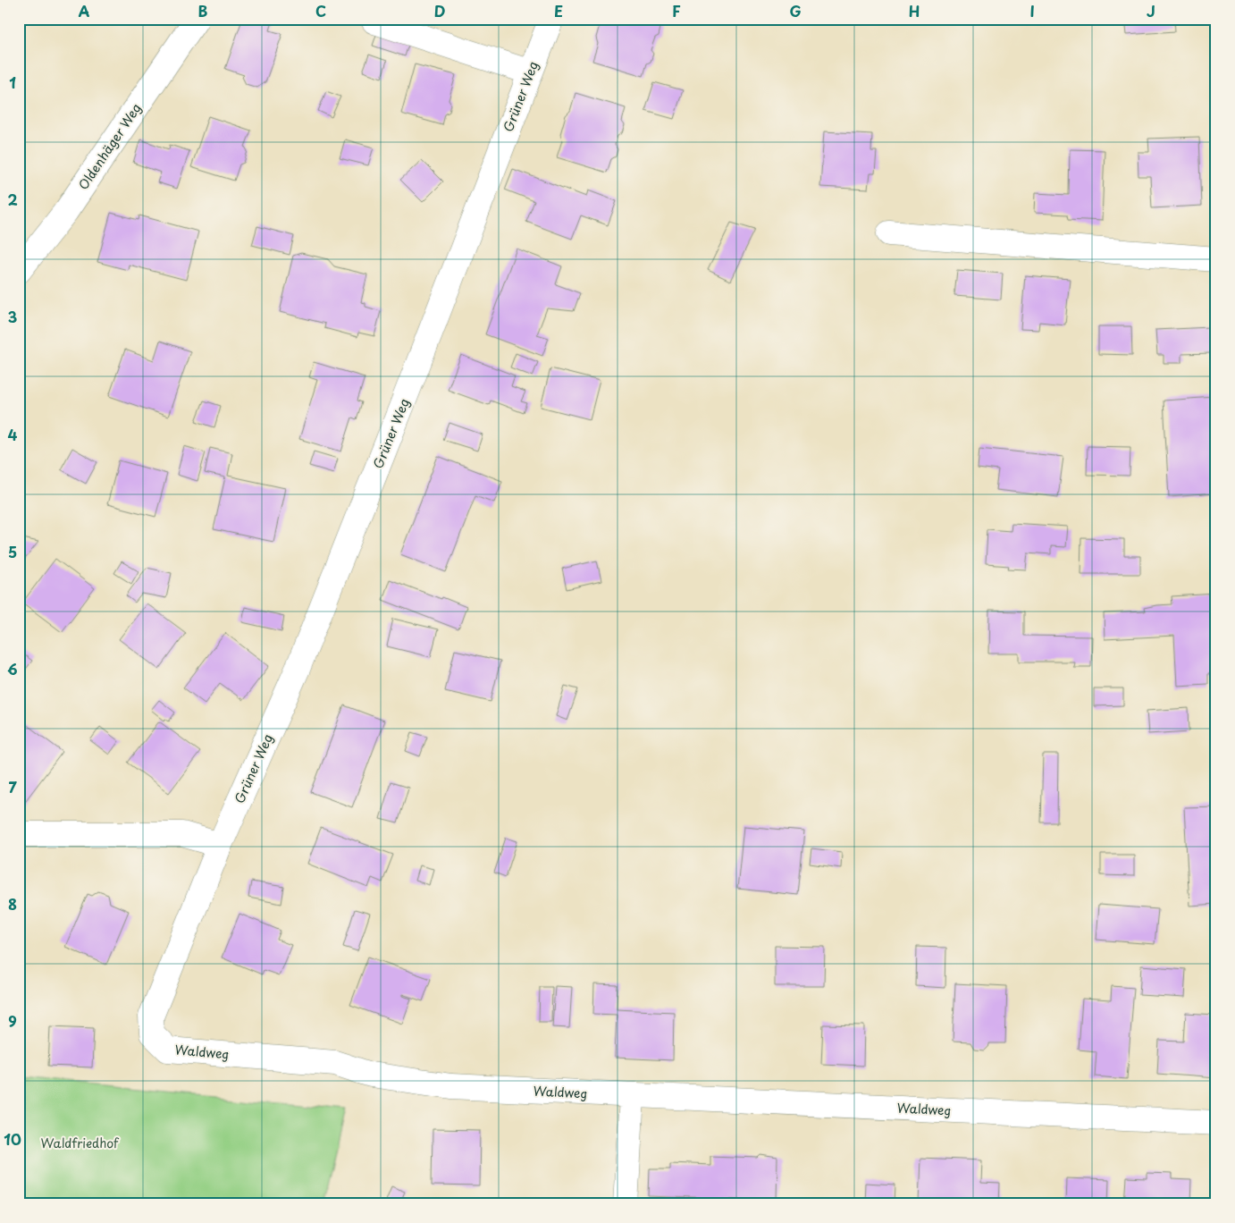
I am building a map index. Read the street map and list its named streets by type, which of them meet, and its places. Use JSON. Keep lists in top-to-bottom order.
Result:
{
  "streets": {
    "street": ["Grüner Weg", "Oldenhäger Weg", "Waldweg"]
  },
  "crossings": [
    ["Grüner Weg", "Waldweg"]
  ],
  "parks": ["Waldfriedhof"],
  "grid": {
    "columns": [
      "A",
      "B",
      "C",
      "D",
      "E",
      "F",
      "G",
      "H",
      "I",
      "J"
    ],
    "rows": [
      "1",
      "2",
      "3",
      "4",
      "5",
      "6",
      "7",
      "8",
      "9",
      "10"
    ]
  }
}
